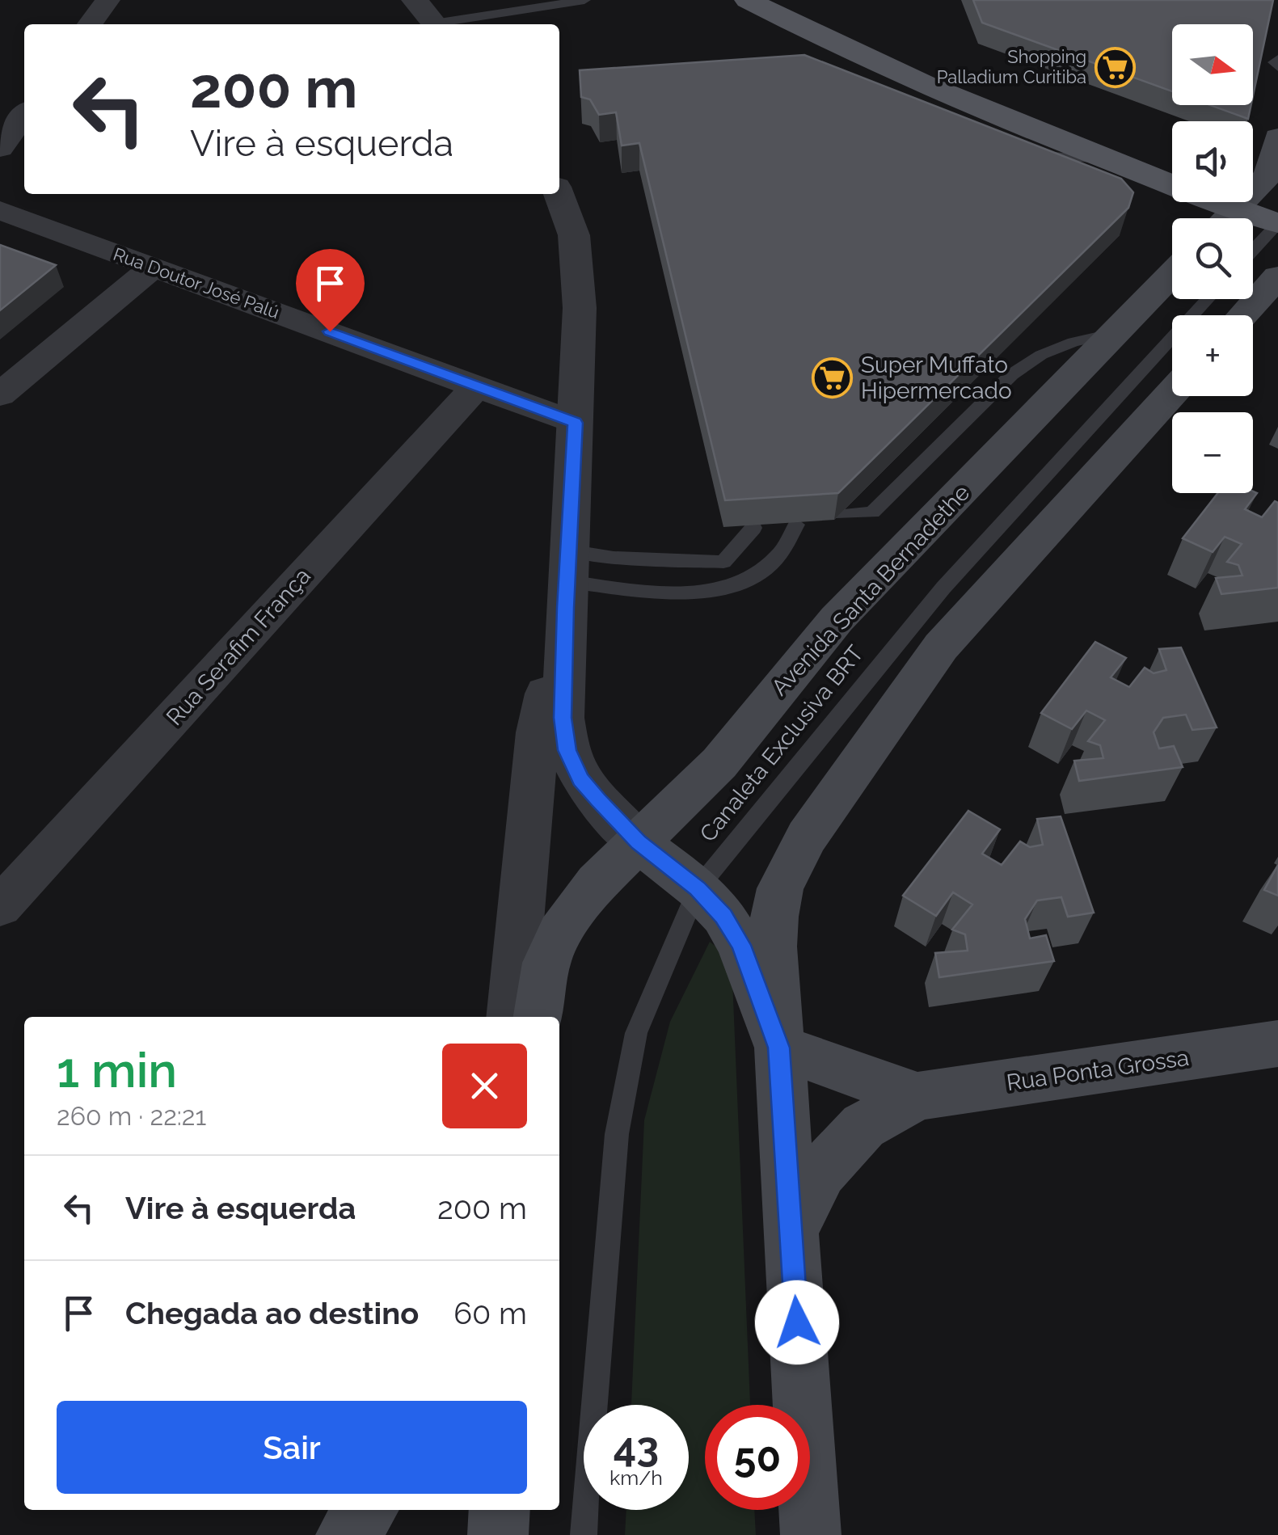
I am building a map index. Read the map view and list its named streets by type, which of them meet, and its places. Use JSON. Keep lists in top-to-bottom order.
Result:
{
  "streets": {
    "main road": ["Avenida Santa Bernadethe", "Rua Ponta Grossa"],
    "street": ["Rua Doutor José Palú", "Rua Serafim França"],
    "lane": ["Canaleta Exclusiva BRT"]
  },
  "crossings": [
    ["Rua Doutor José Palú", "Rua Serafim França"]
  ],
  "places": {
    "supermarket": ["Shopping Palladium Curitiba", "Super Muffato Hipermercado"]
  },
  "north": "right",
  "page": {
    "map_buttons": ["+", "−"],
    "turn": ["200 m", "Vire à esquerda"],
    "heading": ["1 min", "260 m · 22:21"],
    "list": [
      {
        "name": "Vire à esquerda",
        "value": "200 m"
      },
      {
        "name": "Chegada ao destino",
        "value": "60 m"
      }
    ],
    "buttons": "Sair",
    "speed": "43 km/h",
    "limit": "50"
  }
}
